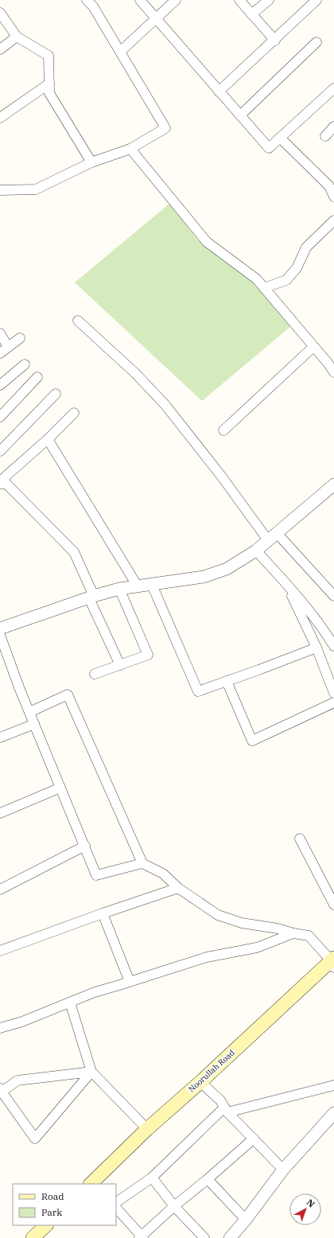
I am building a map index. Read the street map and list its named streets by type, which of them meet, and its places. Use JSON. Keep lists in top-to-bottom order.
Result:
{
  "streets": {
    "main road": ["Noorullah Road"]
  },
  "legend": ["Road", "Park"],
  "north": "top right"
}
